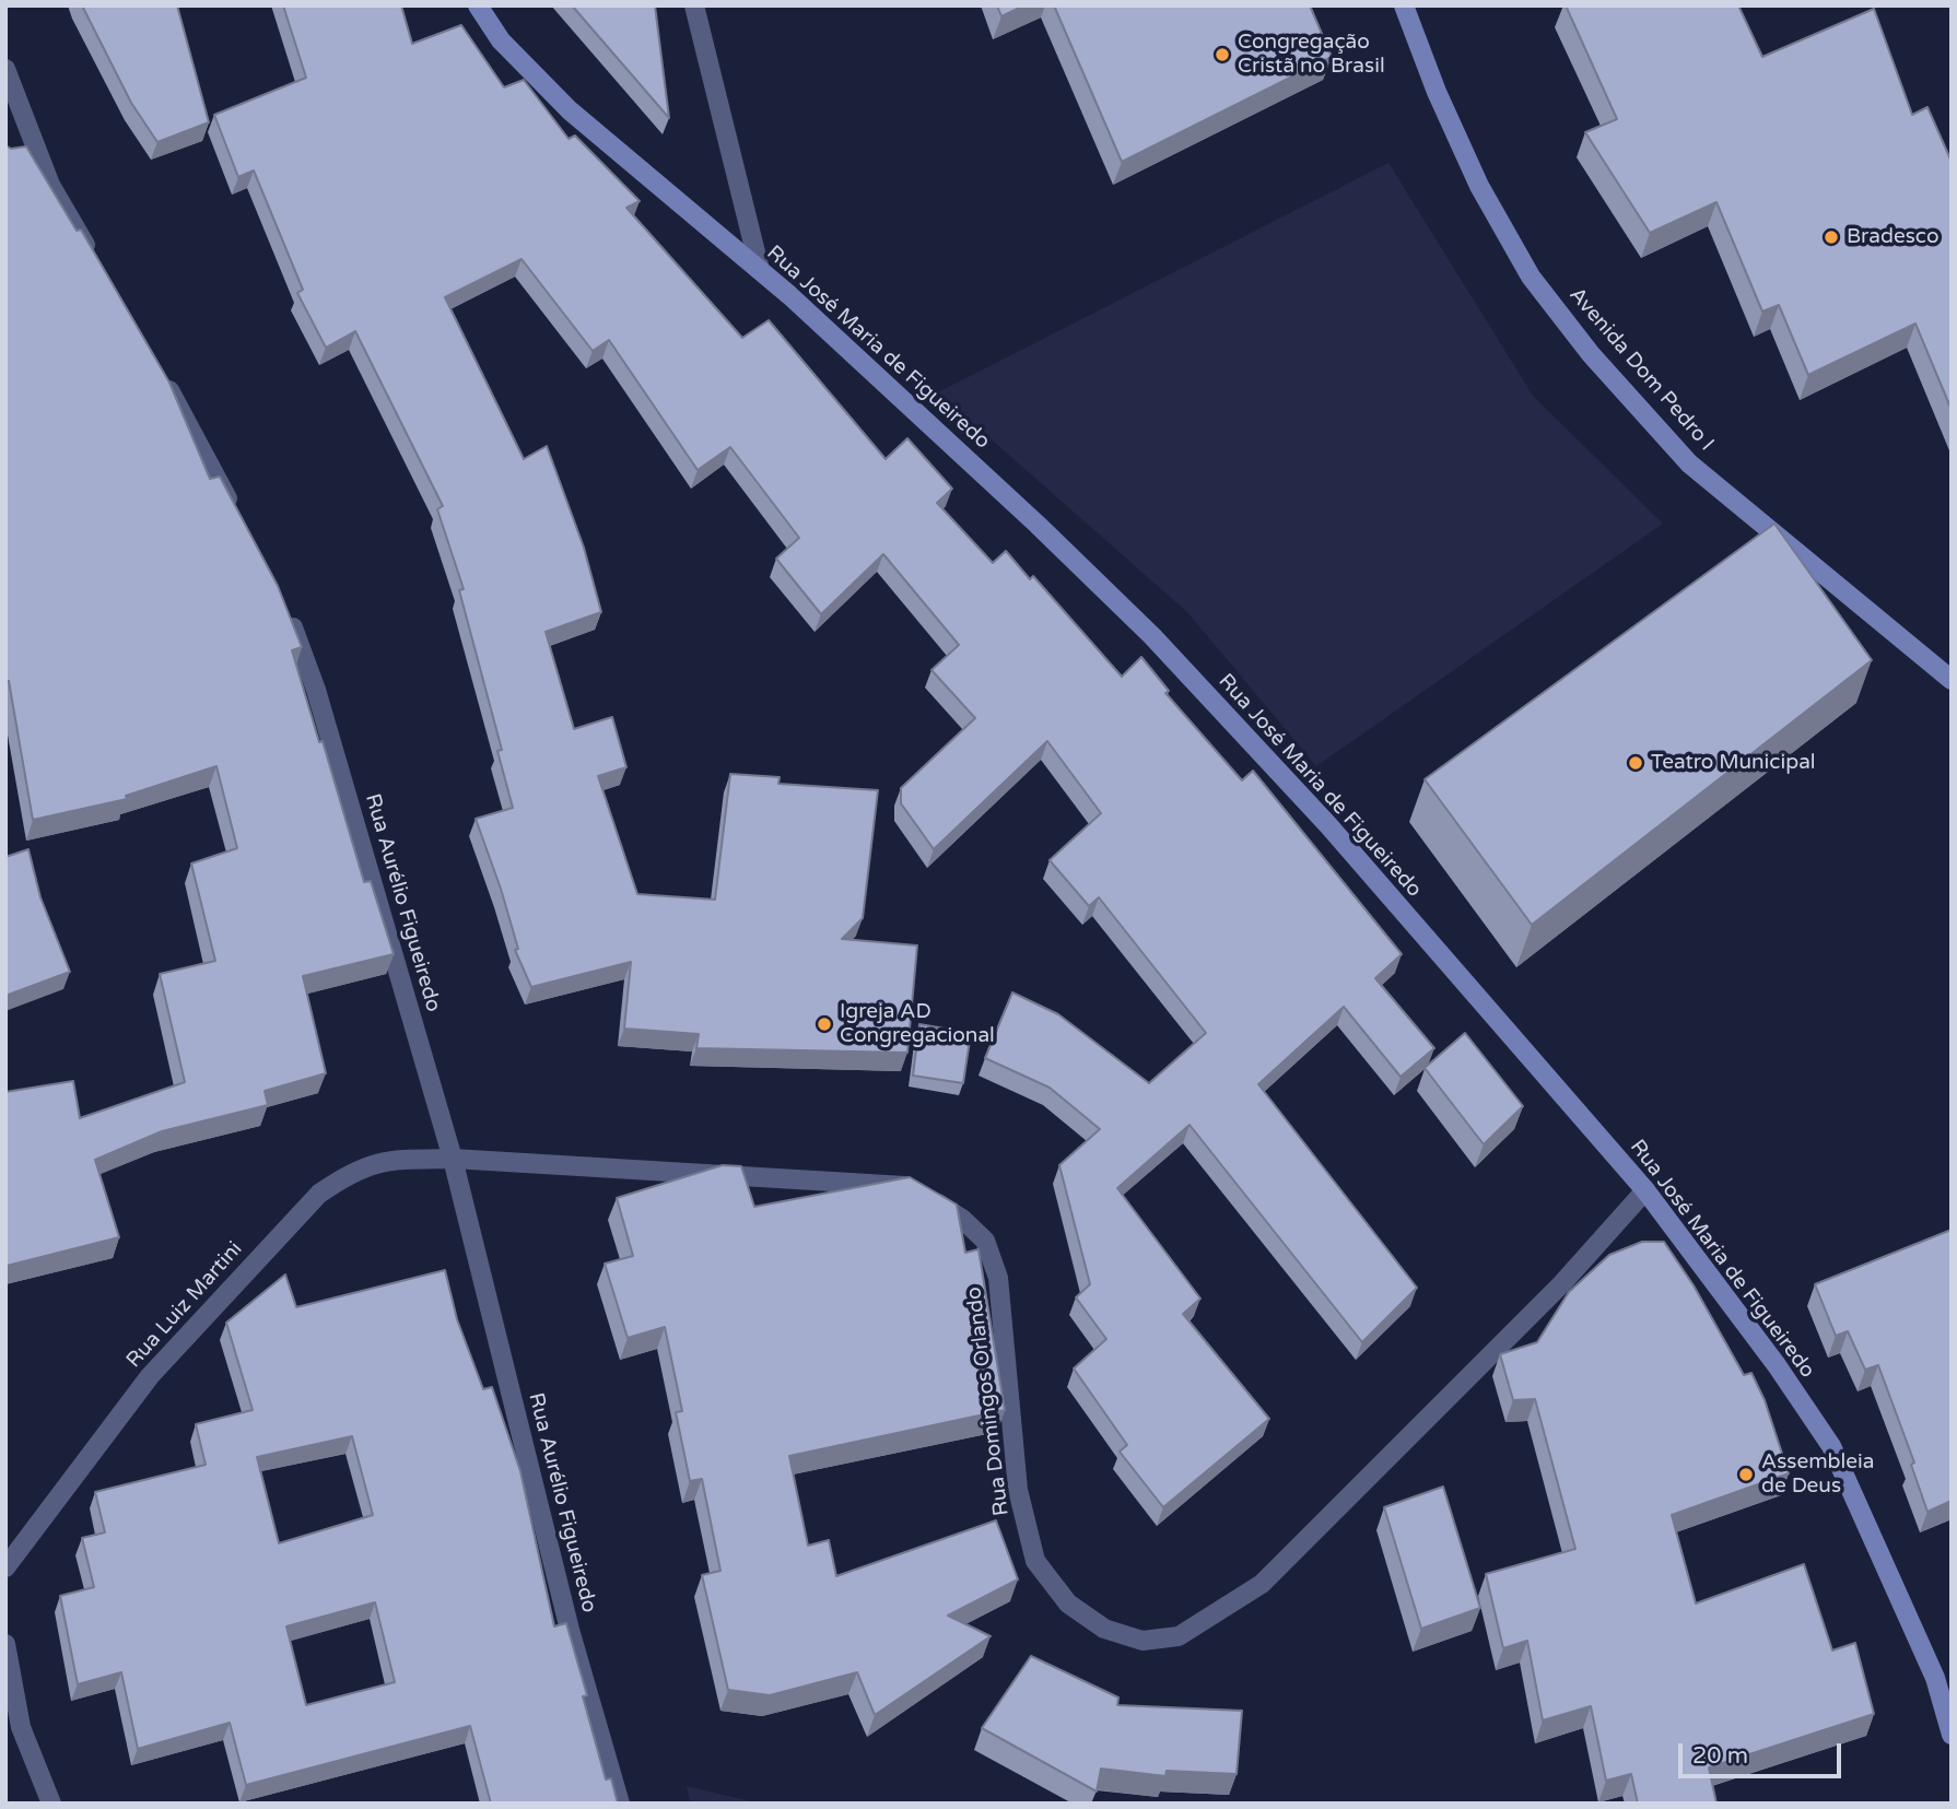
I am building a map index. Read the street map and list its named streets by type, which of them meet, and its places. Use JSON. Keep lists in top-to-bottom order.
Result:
{
  "streets": {
    "main road": ["Rua José Maria de Figueiredo", "Avenida Dom Pedro I"],
    "street": ["Rua Aurélio Figueiredo", "Rua Luiz Martini", "Rua Domingos Orlando"]
  },
  "crossings": [
    ["Rua José Maria de Figueiredo", "Rua Domingos Orlando"],
    ["Rua Aurélio Figueiredo", "Rua Luiz Martini"],
    ["Rua Aurélio Figueiredo", "Rua Domingos Orlando"],
    ["Rua Luiz Martini", "Rua Domingos Orlando"]
  ],
  "places": [
    "Congregação Cristã no Brasil",
    "Bradesco",
    "Teatro Municipal",
    "Igreja AD Congregacional",
    "Assembleia de Deus"
  ],
  "scale_bar": "20 m"
}
